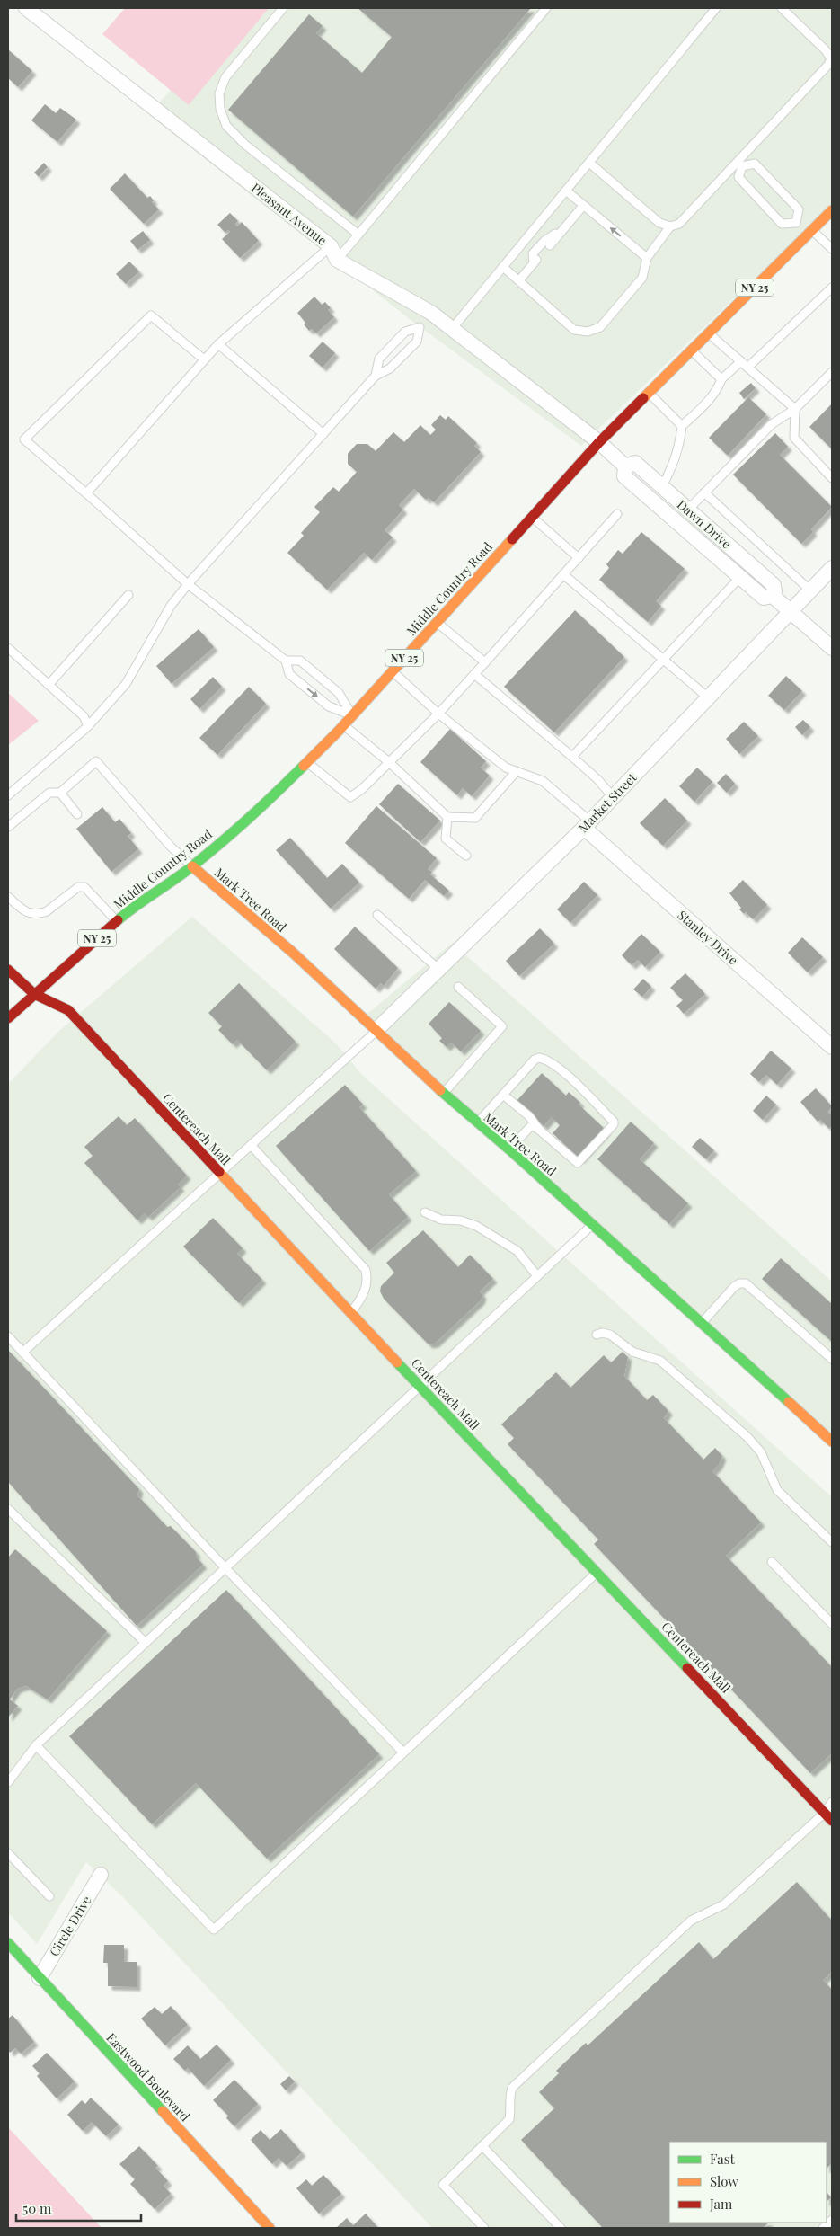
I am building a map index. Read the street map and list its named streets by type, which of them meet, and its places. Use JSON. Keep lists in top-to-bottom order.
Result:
{
  "streets": {
    "street": [
      "Pleasant Avenue",
      "NY 25",
      "Dawn Drive",
      "Middle Country Road",
      "Market Street",
      "Mark Tree Road",
      "Stanley Drive",
      "Centereach Mall",
      "Circle Drive",
      "Eastwood Boulevard"
    ]
  },
  "crossings": [
    ["Dawn Drive", "Middle Country Road"],
    ["Dawn Drive", "Market Street"],
    ["Middle Country Road", "Mark Tree Road"],
    ["Middle Country Road", "Centereach Mall"],
    ["Market Street", "Mark Tree Road"],
    ["Market Street", "Stanley Drive"],
    ["Circle Drive", "Eastwood Boulevard"]
  ],
  "legend": ["Fast", "Slow", "Jam"],
  "scale_bar": "50 m"
}
